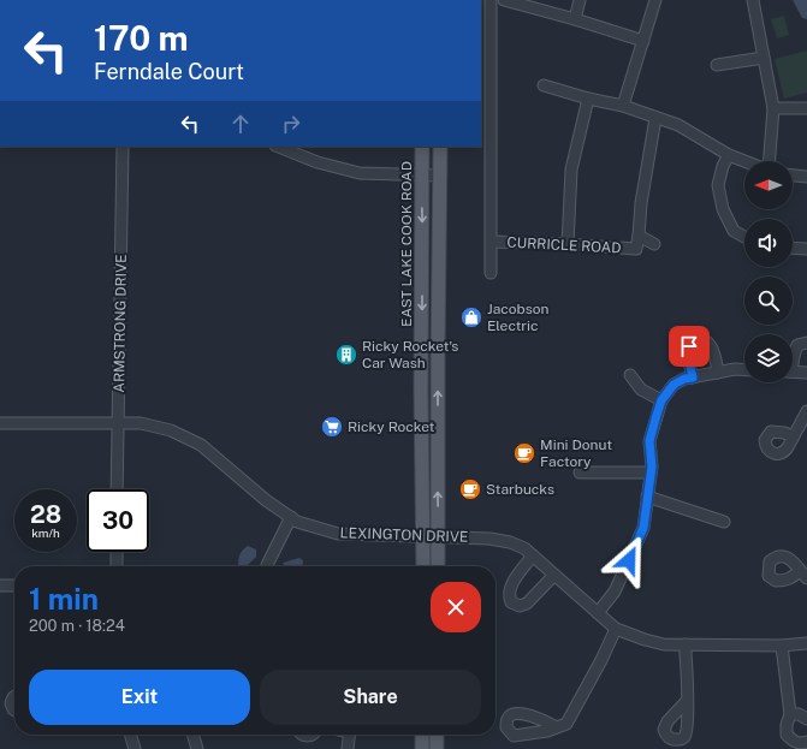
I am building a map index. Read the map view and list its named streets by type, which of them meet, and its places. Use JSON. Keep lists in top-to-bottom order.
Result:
{
  "streets": {
    "main road": ["EAST LAKE COOK ROAD"],
    "street": ["CURRICLE ROAD", "ARMSTRONG DRIVE", "LEXINGTON DRIVE"]
  },
  "crossings": [
    ["EAST LAKE COOK ROAD", "LEXINGTON DRIVE"],
    ["ARMSTRONG DRIVE", "LEXINGTON DRIVE"]
  ],
  "places": {
    "shop": ["Jacobson Electric"],
    "building": ["Ricky Rocket's Car Wash"],
    "supermarket": ["Ricky Rocket"],
    "cafe": ["Mini Donut Factory", "Starbucks"]
  },
  "north": "left",
  "page": {
    "turn": ["170 m", "Ferndale Court"],
    "speed": "28 km/h",
    "limit": "30",
    "heading": ["1 min", "200 m · 18:24"],
    "buttons": ["Exit", "Share"]
  }
}
